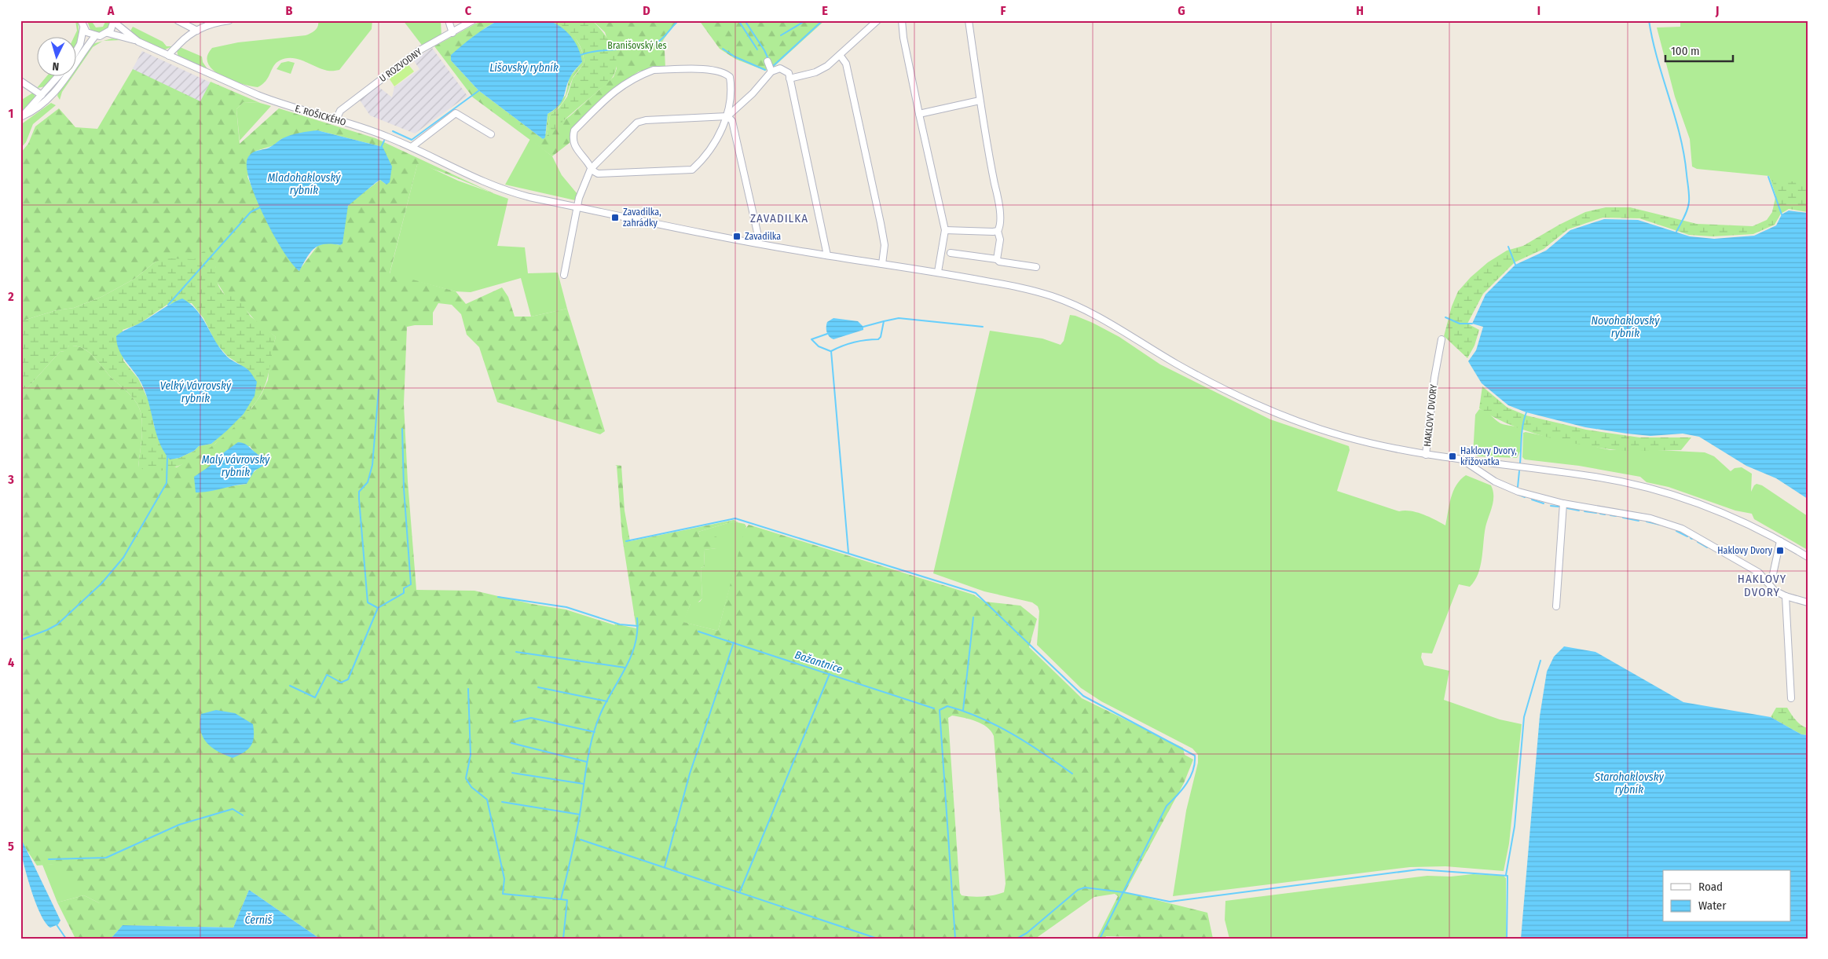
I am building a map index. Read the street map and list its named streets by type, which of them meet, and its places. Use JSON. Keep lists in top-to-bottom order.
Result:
{
  "streets": {
    "street": ["U ROZVODNY", "E. ROŠICKÉHO", "HAKLOVY DVORY"]
  },
  "crossings": [
    ["U ROZVODNY", "E. ROŠICKÉHO"]
  ],
  "districts": ["ZAVADILKA", "HAKLOVY DVORY"],
  "water": [
    "Lišovský rybník",
    "Mladohaklovský rybník",
    "Novohaklovský rybník",
    "Velký Vávrovský rybník",
    "Malý vávrovský rybník",
    "Bažantnice",
    "Starohaklovský rybník",
    "Černiš"
  ],
  "parks": ["Branišovský les"],
  "places": {
    "transit": [
      "Zavadilka, zahrádky",
      "Zavadilka",
      "Haklovy Dvory, křižovatka",
      "Haklovy Dvory"
    ]
  },
  "legend": ["Road", "Water"],
  "scale_bar": "100 m",
  "north": "bottom",
  "grid": {
    "columns": [
      "A",
      "B",
      "C",
      "D",
      "E",
      "F",
      "G",
      "H",
      "I",
      "J"
    ],
    "rows": [
      "1",
      "2",
      "3",
      "4",
      "5"
    ]
  }
}
